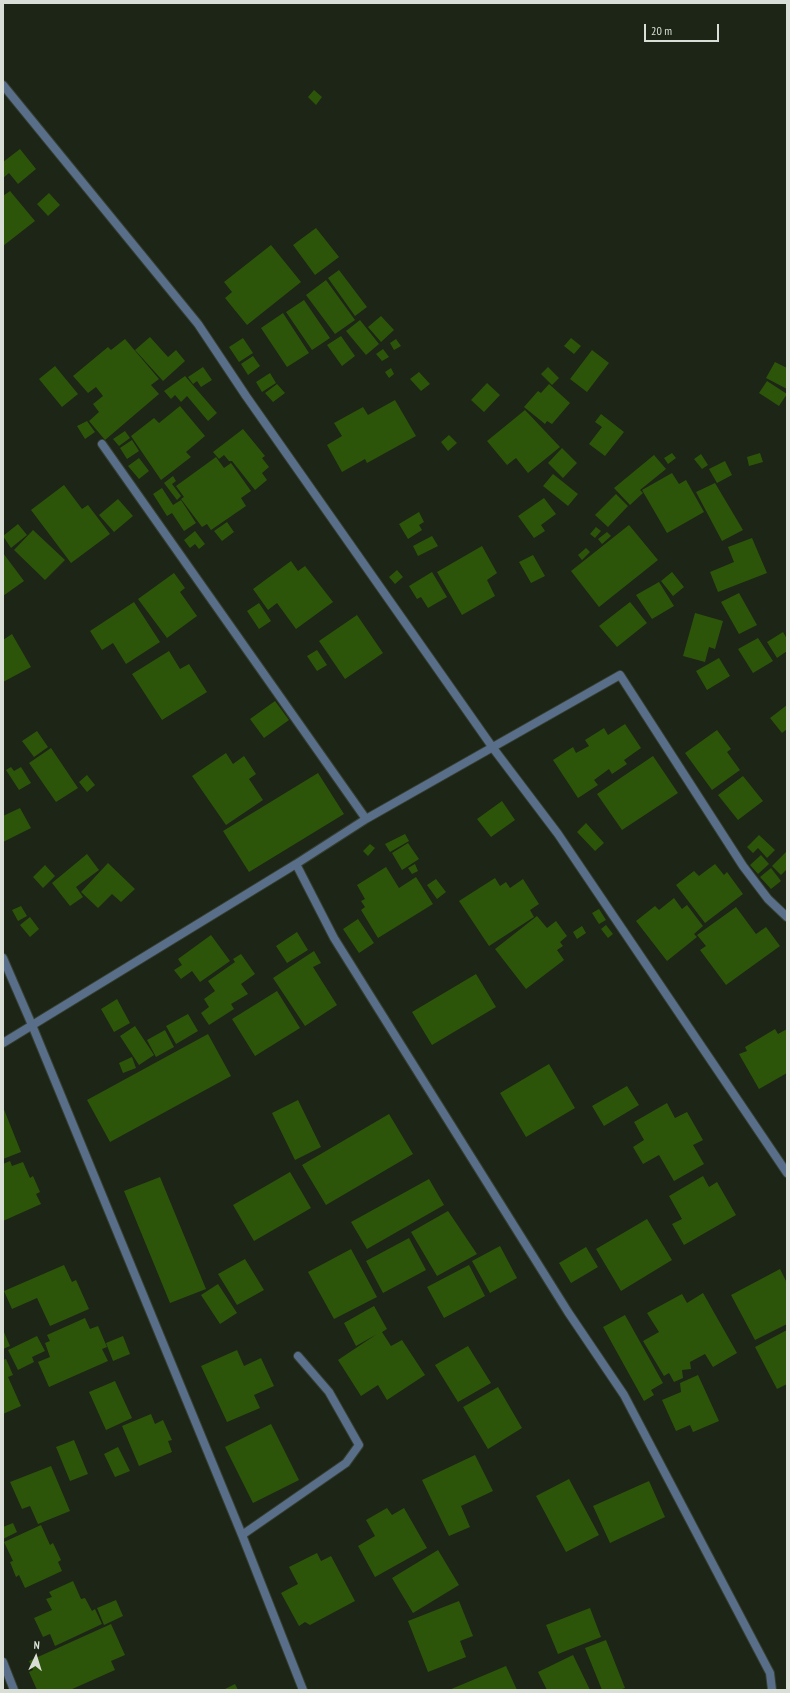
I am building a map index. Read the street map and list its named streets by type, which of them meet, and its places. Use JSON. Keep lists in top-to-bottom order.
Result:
{
  "scale_bar": "20 m",
  "north": "top"
}
